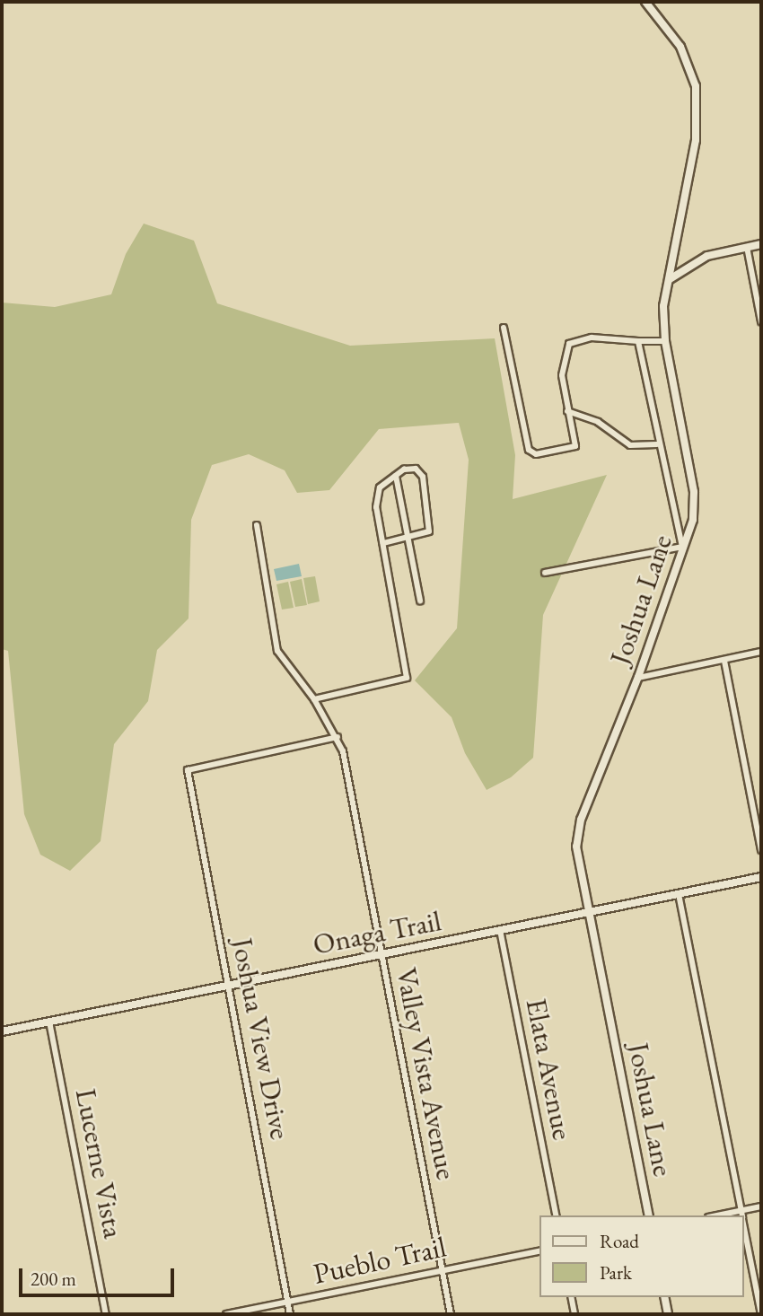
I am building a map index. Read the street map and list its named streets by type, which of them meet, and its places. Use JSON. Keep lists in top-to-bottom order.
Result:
{
  "streets": {
    "main road": ["Joshua Lane", "Onaga Trail"],
    "street": [
      "Joshua View Drive",
      "Elata Avenue",
      "Valley Vista Avenue",
      "Lucerne Vista",
      "Pueblo Trail"
    ]
  },
  "crossings": [
    ["Joshua Lane", "Onaga Trail"],
    ["Onaga Trail", "Joshua View Drive"],
    ["Onaga Trail", "Elata Avenue"],
    ["Onaga Trail", "Valley Vista Avenue"],
    ["Onaga Trail", "Lucerne Vista"],
    ["Joshua View Drive", "Valley Vista Avenue"],
    ["Joshua View Drive", "Pueblo Trail"],
    ["Valley Vista Avenue", "Pueblo Trail"]
  ],
  "legend": ["Road", "Park"],
  "scale_bar": "200 m"
}
